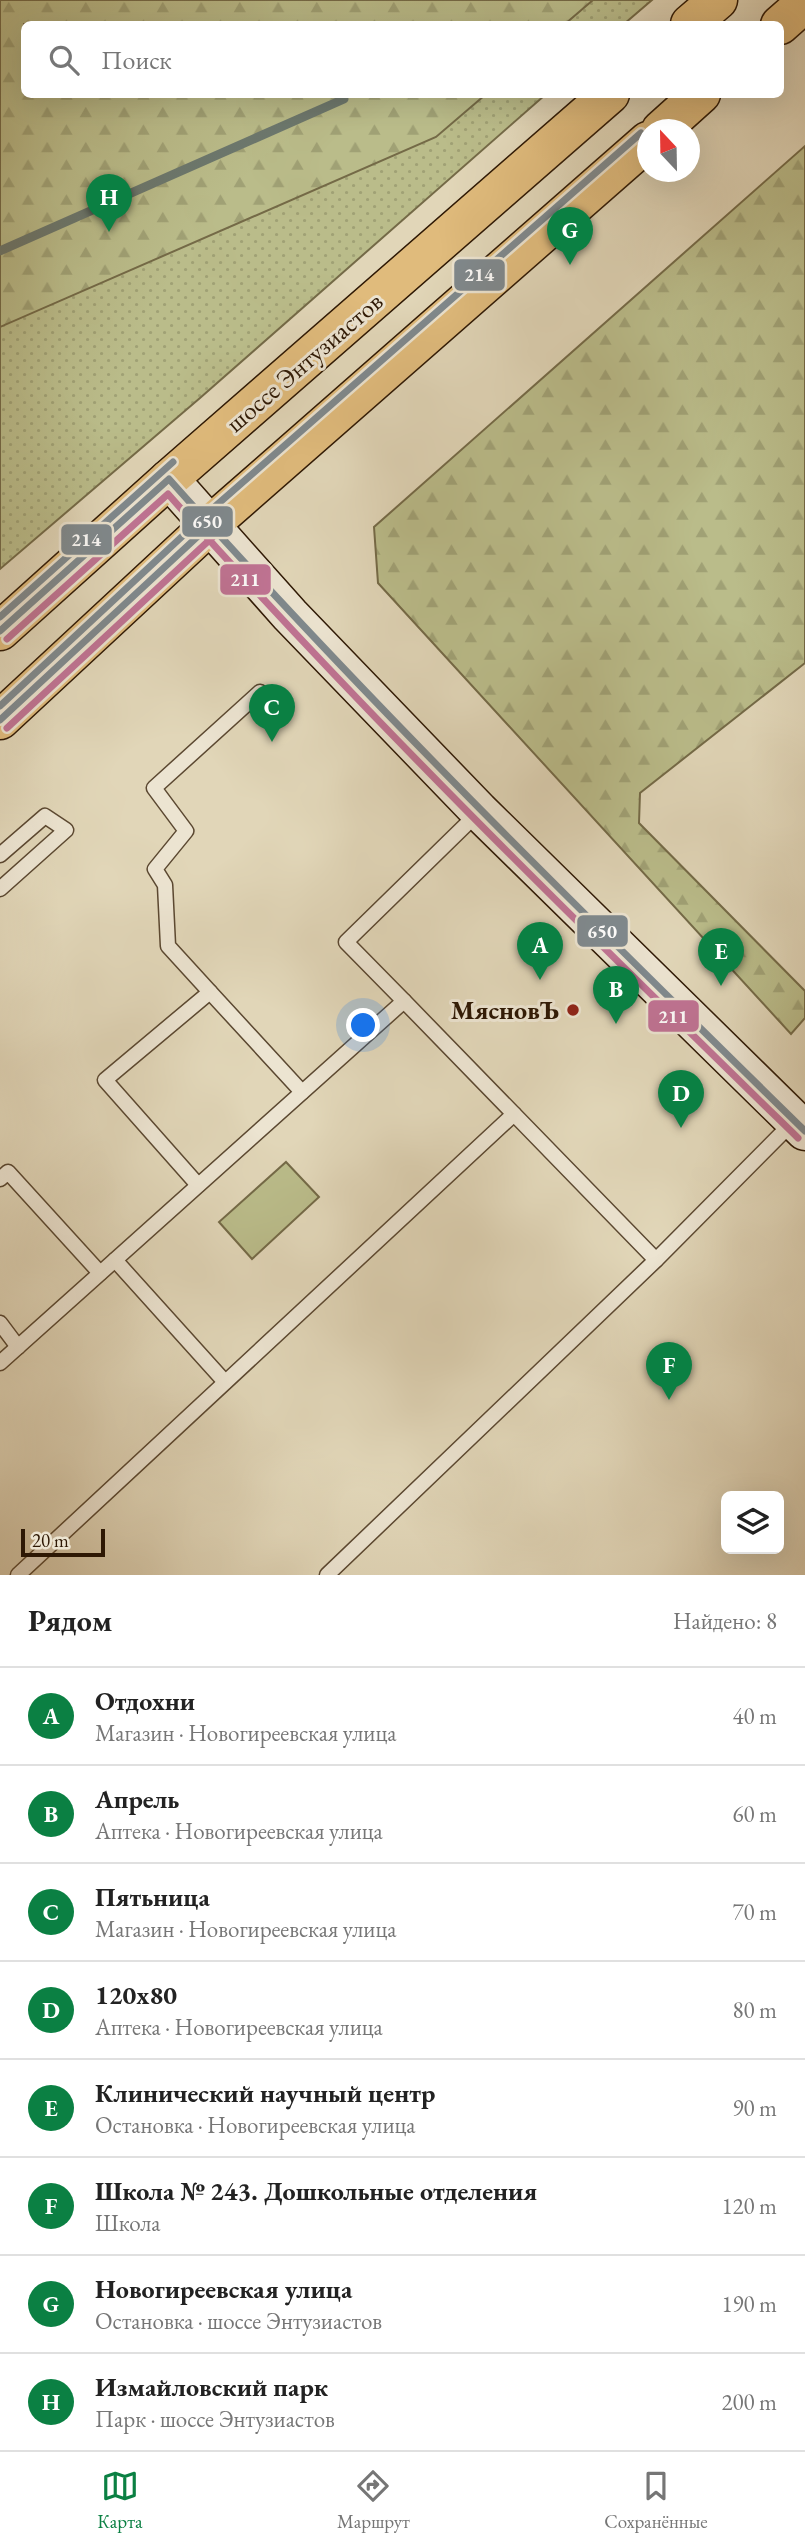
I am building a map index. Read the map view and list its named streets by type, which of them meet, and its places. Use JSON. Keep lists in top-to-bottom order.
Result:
{
  "streets": {
    "main road": ["шоссе Энтузиастов"]
  },
  "places": ["МясновЪ"],
  "lines": ["transit line 214", "transit line 650", "transit line 211"],
  "scale_bar": "20 m",
  "north": "top",
  "page": {
    "search": "Поиск",
    "pins": [
      "H",
      "G",
      "C",
      "A",
      "E",
      "B",
      "D",
      "F"
    ],
    "scale": "20 m",
    "heading": ["Рядом", "Найдено: 8"],
    "list": [
      {
        "mark": "A",
        "name": "Отдохни",
        "note": "Магазин · Новогиреевская улица",
        "value": "40 m"
      },
      {
        "mark": "B",
        "name": "Апрель",
        "note": "Аптека · Новогиреевская улица",
        "value": "60 m"
      },
      {
        "mark": "C",
        "name": "Пятьница",
        "note": "Магазин · Новогиреевская улица",
        "value": "70 m"
      },
      {
        "mark": "D",
        "name": "120x80",
        "note": "Аптека · Новогиреевская улица",
        "value": "80 m"
      },
      {
        "mark": "E",
        "name": "Клинический научный центр",
        "note": "Остановка · Новогиреевская улица",
        "value": "90 m"
      },
      {
        "mark": "F",
        "name": "Школа № 243. Дошкольные отделения",
        "note": "Школа",
        "value": "120 m"
      },
      {
        "mark": "G",
        "name": "Новогиреевская улица",
        "note": "Остановка · шоссе Энтузиастов",
        "value": "190 m"
      },
      {
        "mark": "H",
        "name": "Измайловский парк",
        "note": "Парк · шоссе Энтузиастов",
        "value": "200 m"
      }
    ],
    "nav": ["Карта", "Маршрут", "Сохранённые"]
  }
}
